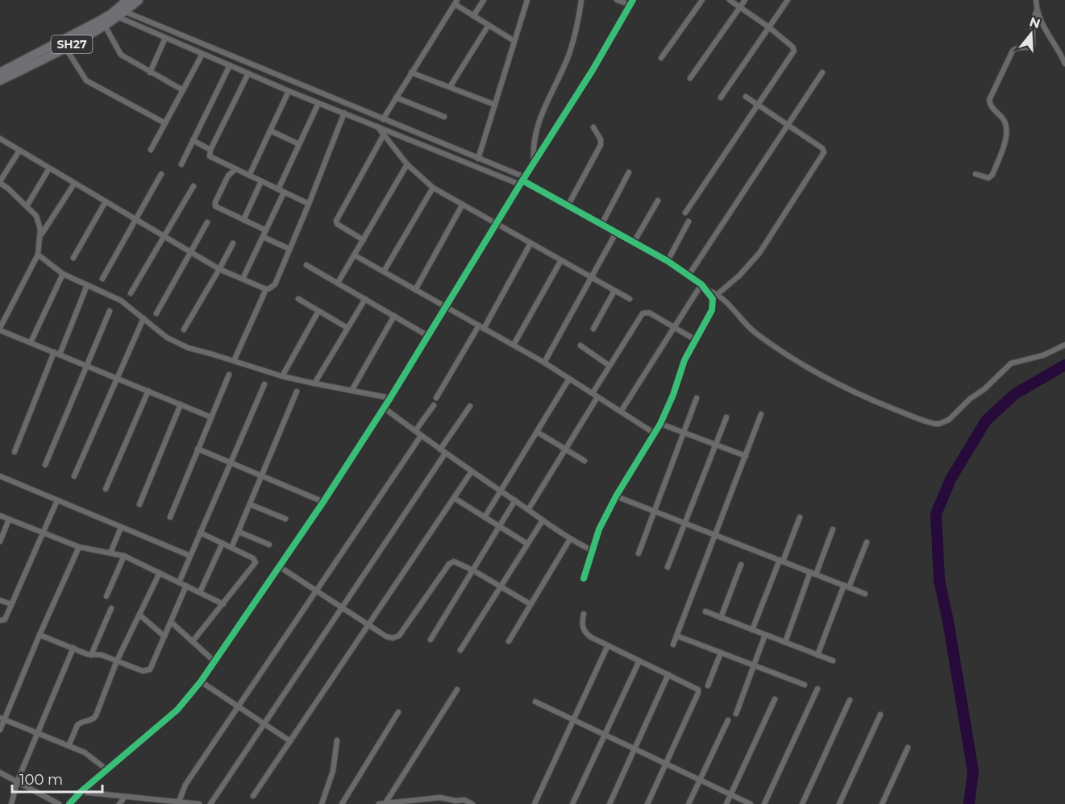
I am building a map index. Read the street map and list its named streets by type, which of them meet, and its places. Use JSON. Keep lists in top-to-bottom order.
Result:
{
  "streets": {
    "main road": ["SH27"]
  },
  "scale_bar": "100 m",
  "north": "top"
}
